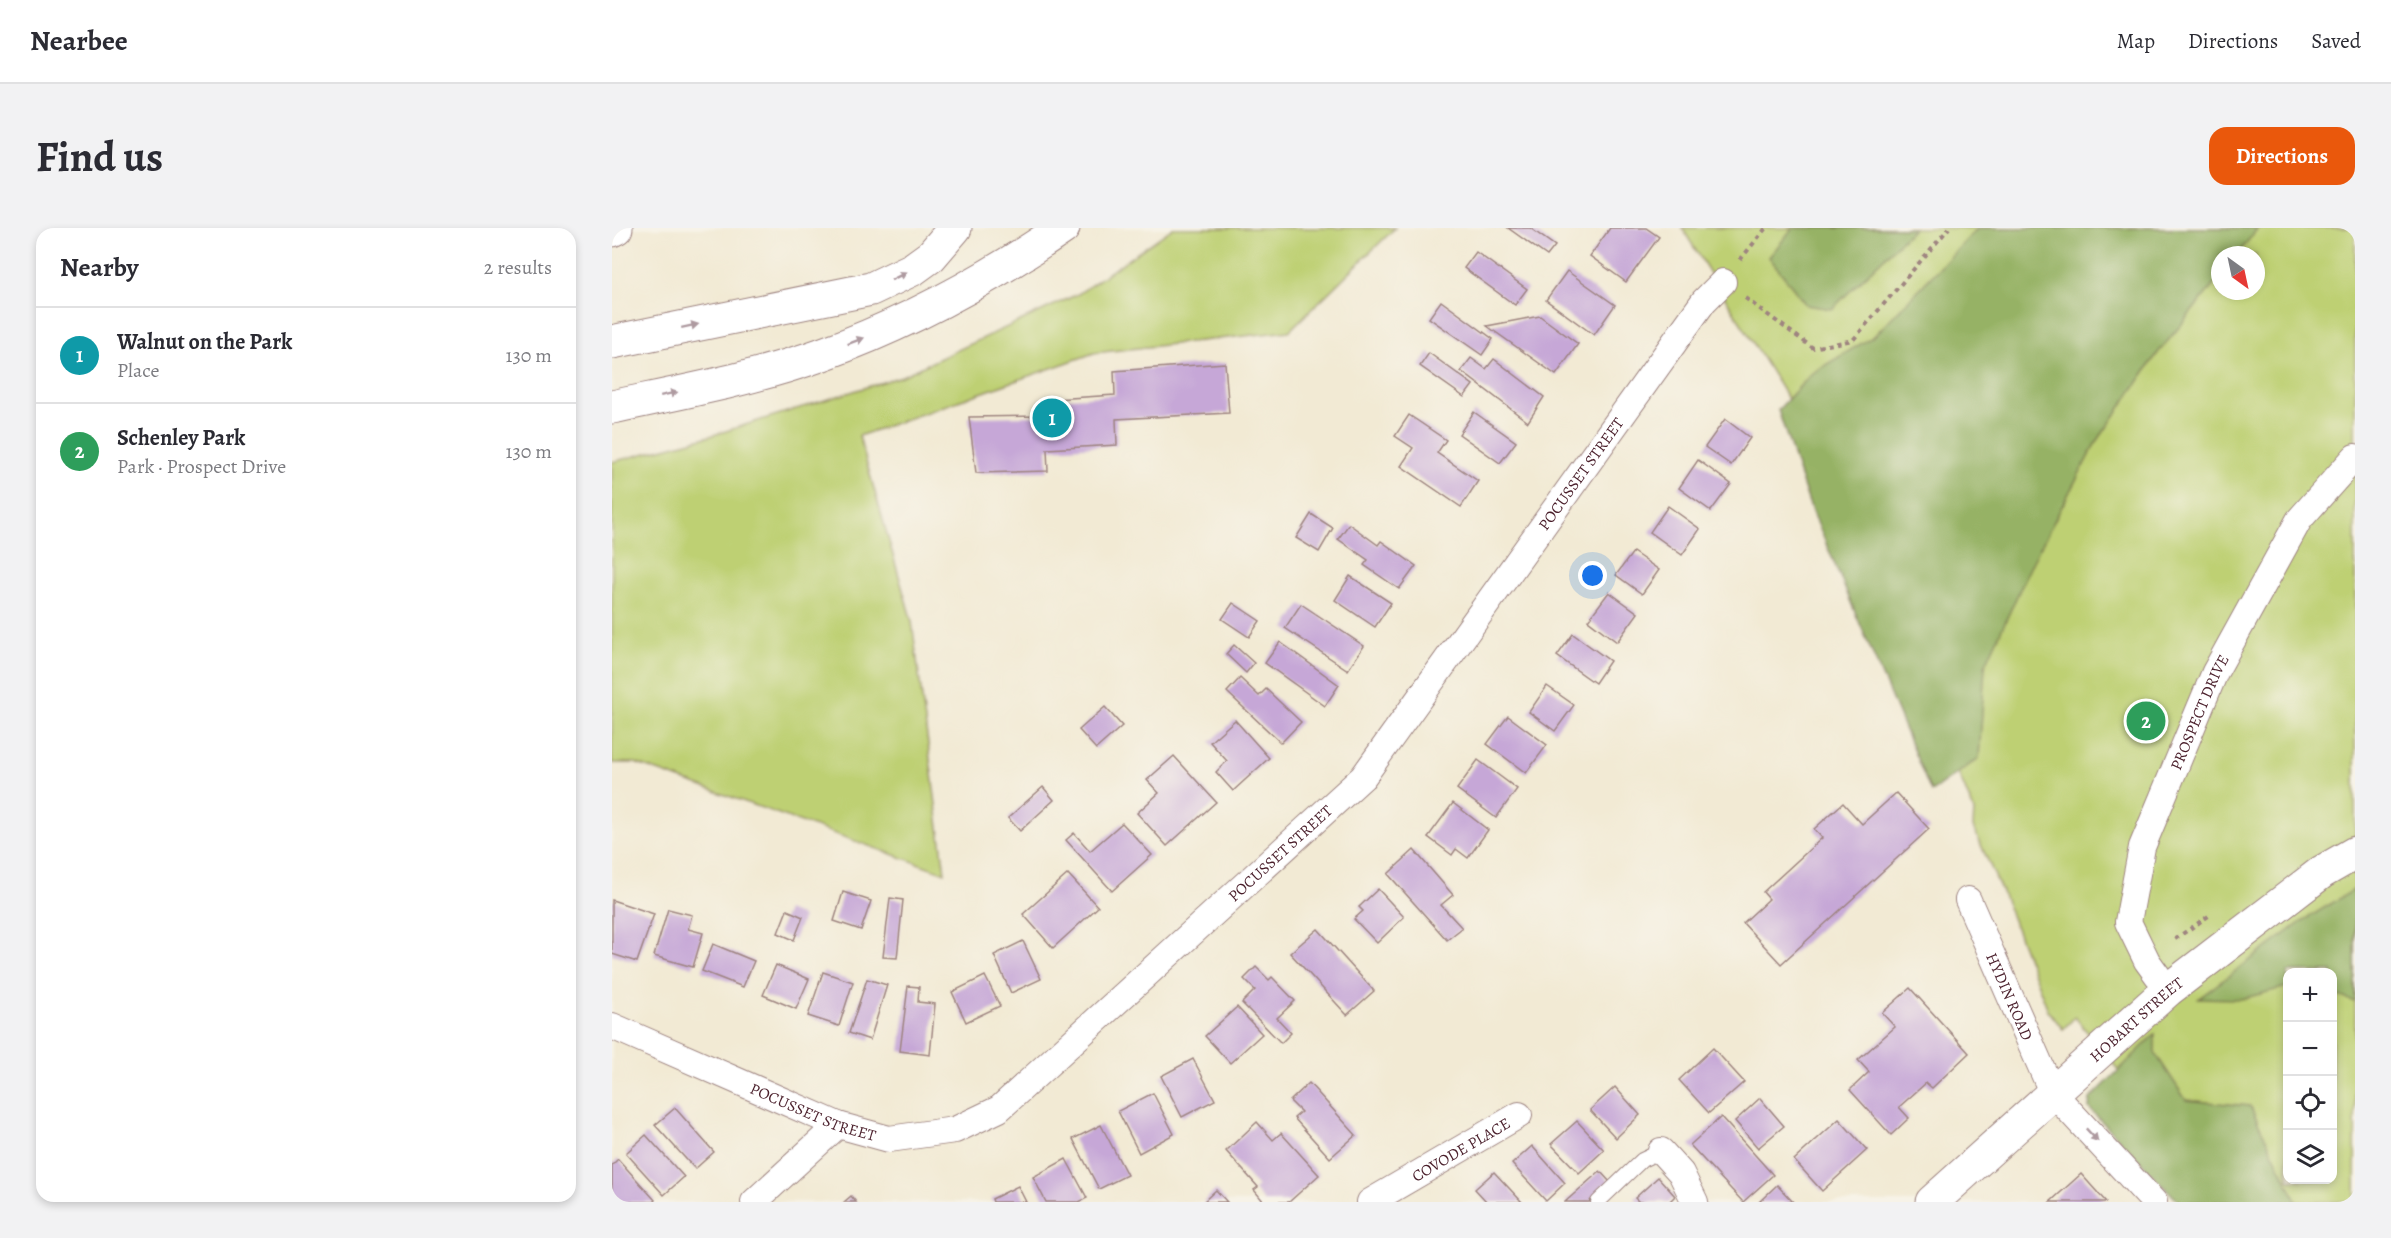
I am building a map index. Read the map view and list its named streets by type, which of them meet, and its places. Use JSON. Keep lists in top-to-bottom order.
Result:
{
  "streets": {
    "main road": ["HOBART STREET"],
    "street": [
      "POCUSSET STREET",
      "PROSPECT DRIVE",
      "HYDIN ROAD",
      "COVODE PLACE"
    ]
  },
  "crossings": [
    ["PROSPECT DRIVE", "HOBART STREET"],
    ["HYDIN ROAD", "HOBART STREET"]
  ],
  "one_way": ["HYDIN ROAD"],
  "north": "bottom right",
  "page": {
    "header": "Nearbee",
    "nav": ["Map", "Directions", "Saved"],
    "buttons": "Directions",
    "title": "Find us",
    "heading": ["Nearby", "2 results"],
    "list": [
      {
        "mark": "1",
        "name": "Walnut on the Park",
        "note": "Place",
        "value": "130 m"
      },
      {
        "mark": "2",
        "name": "Schenley Park",
        "note": "Park · Prospect Drive",
        "value": "130 m"
      }
    ],
    "pins": ["1", "2"],
    "map_buttons": ["+", "−"]
  }
}
